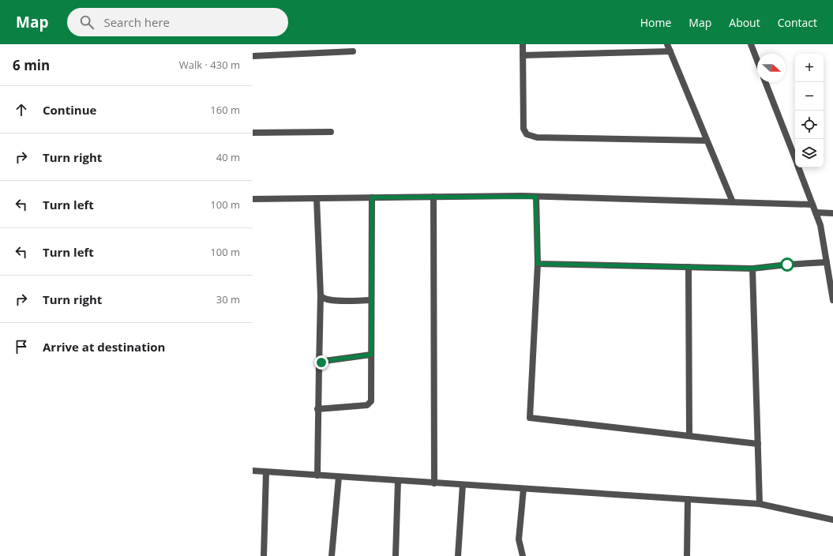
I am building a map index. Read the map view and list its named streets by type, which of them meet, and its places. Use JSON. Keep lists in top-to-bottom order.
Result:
{
  "north": "right",
  "page": {
    "header": "Map",
    "search": "Search here",
    "nav": [
      "Home",
      "Map",
      "About",
      "Contact"
    ],
    "heading": ["6 min", "Walk · 430 m"],
    "map_buttons": ["+", "−"],
    "list": [
      ["Continue", "160 m"],
      ["Turn right", "40 m"],
      ["Turn left", "100 m"],
      ["Turn left", "100 m"],
      ["Turn right", "30 m"],
      "Arrive at destination"
    ]
  }
}
